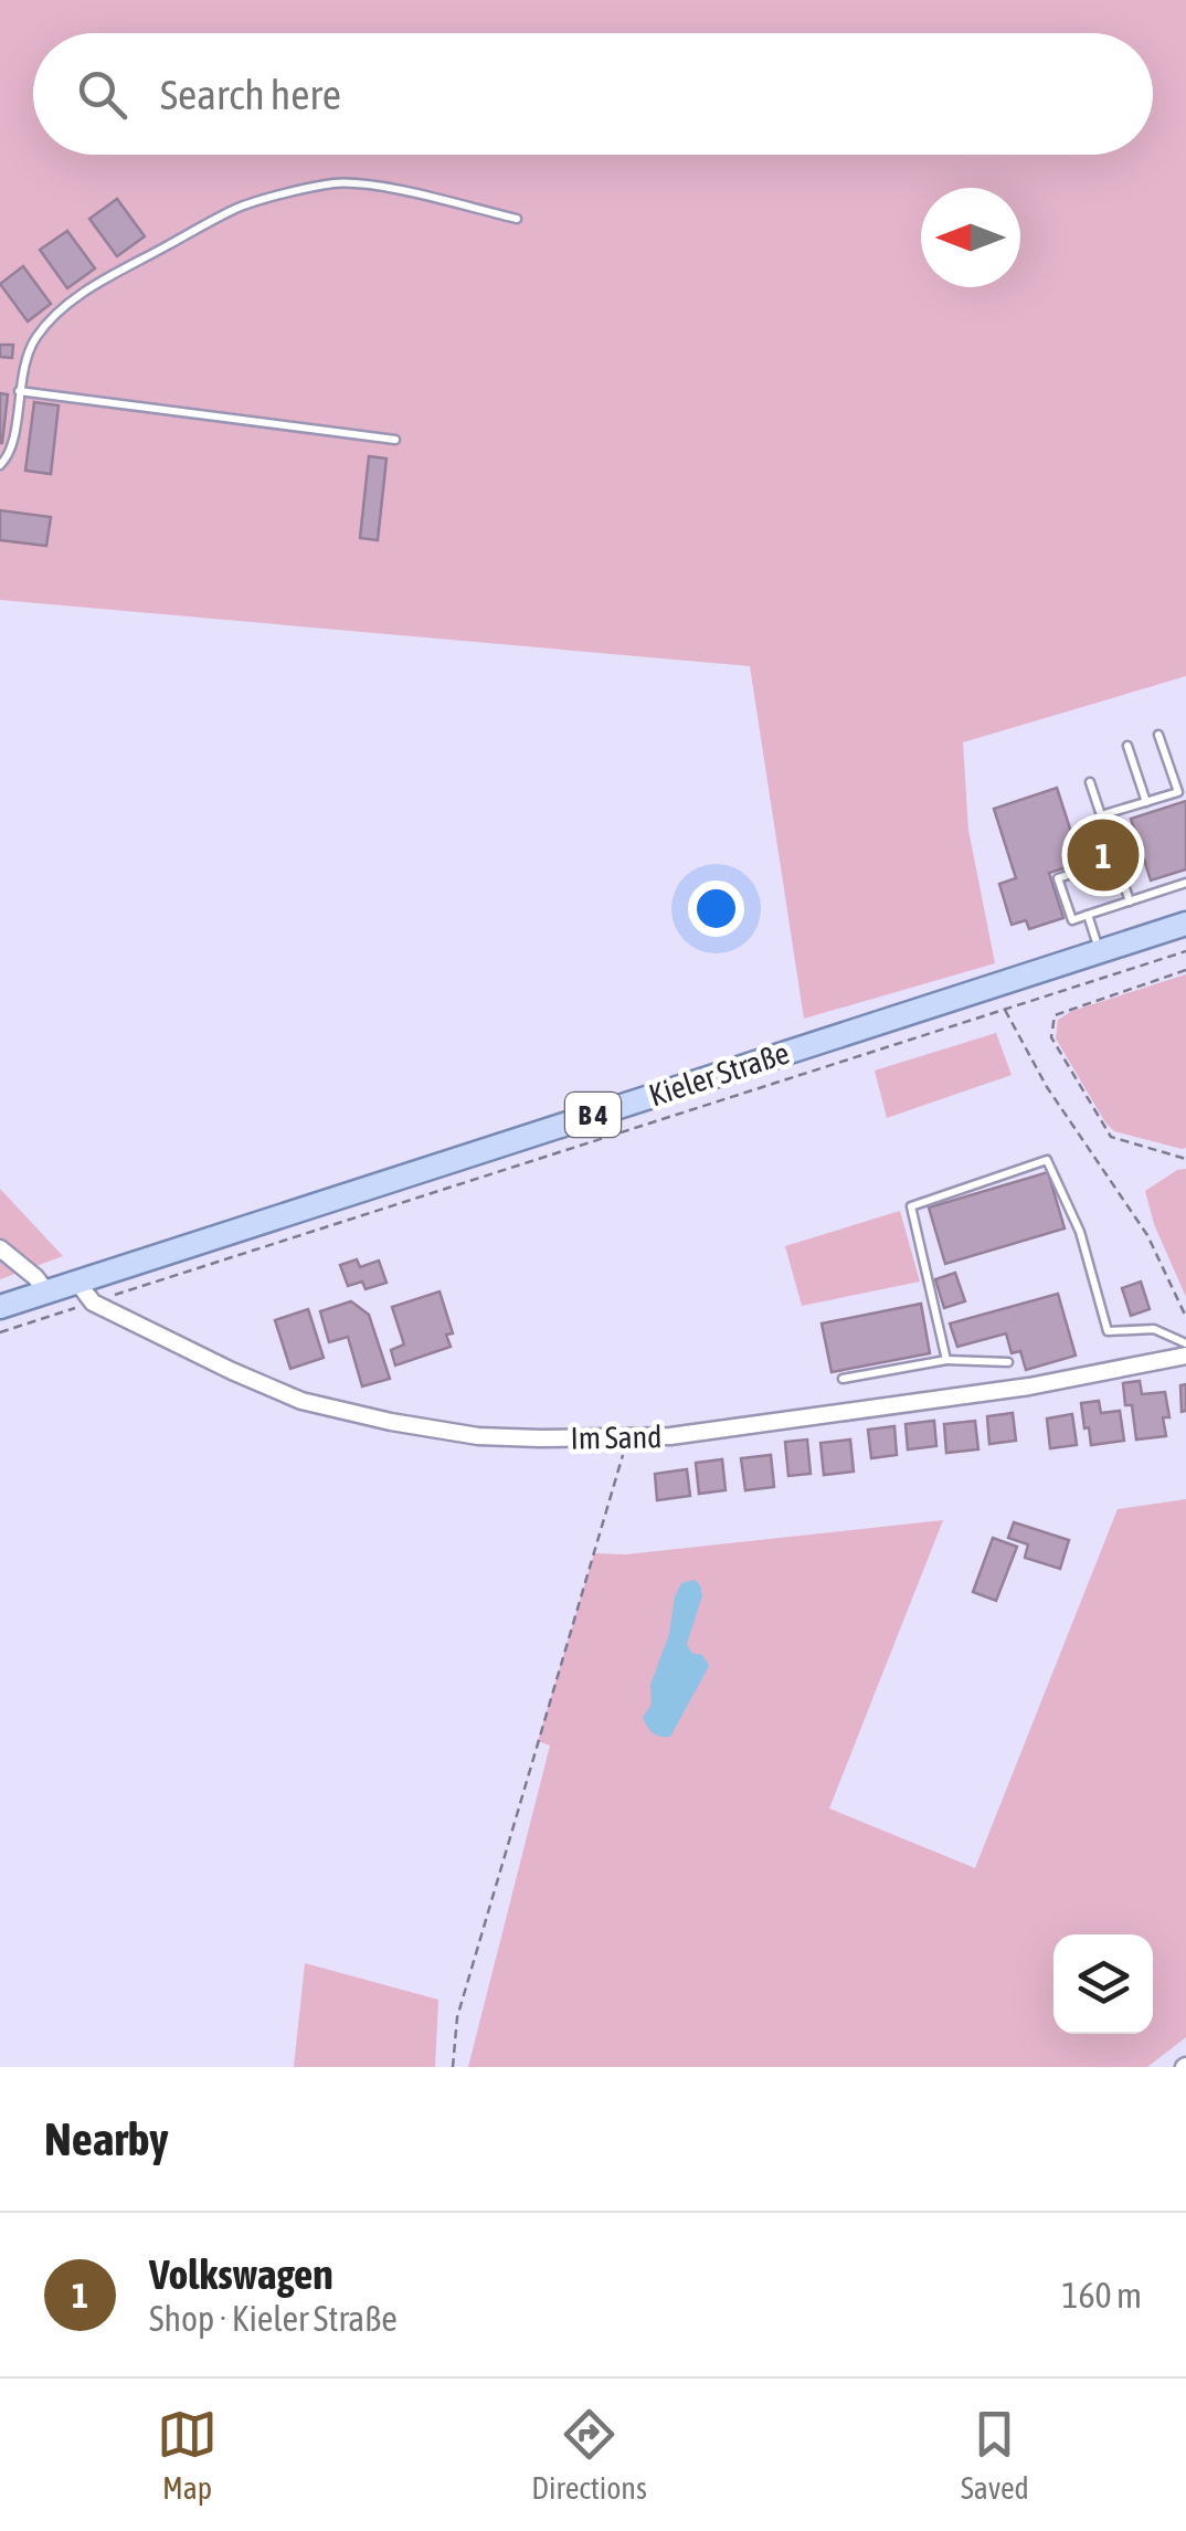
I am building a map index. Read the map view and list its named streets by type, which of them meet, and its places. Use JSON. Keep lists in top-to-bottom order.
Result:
{
  "streets": {
    "main road": ["Kieler Straße", "B 4"],
    "street": ["Im Sand"]
  },
  "crossings": [
    ["Kieler Straße", "Im Sand"]
  ],
  "north": "left",
  "page": {
    "search": "Search here",
    "pins": "1",
    "heading": "Nearby",
    "list": [
      {
        "mark": "1",
        "name": "Volkswagen",
        "note": "Shop · Kieler Straße",
        "value": "160 m"
      }
    ],
    "nav": ["Map", "Directions", "Saved"]
  }
}
